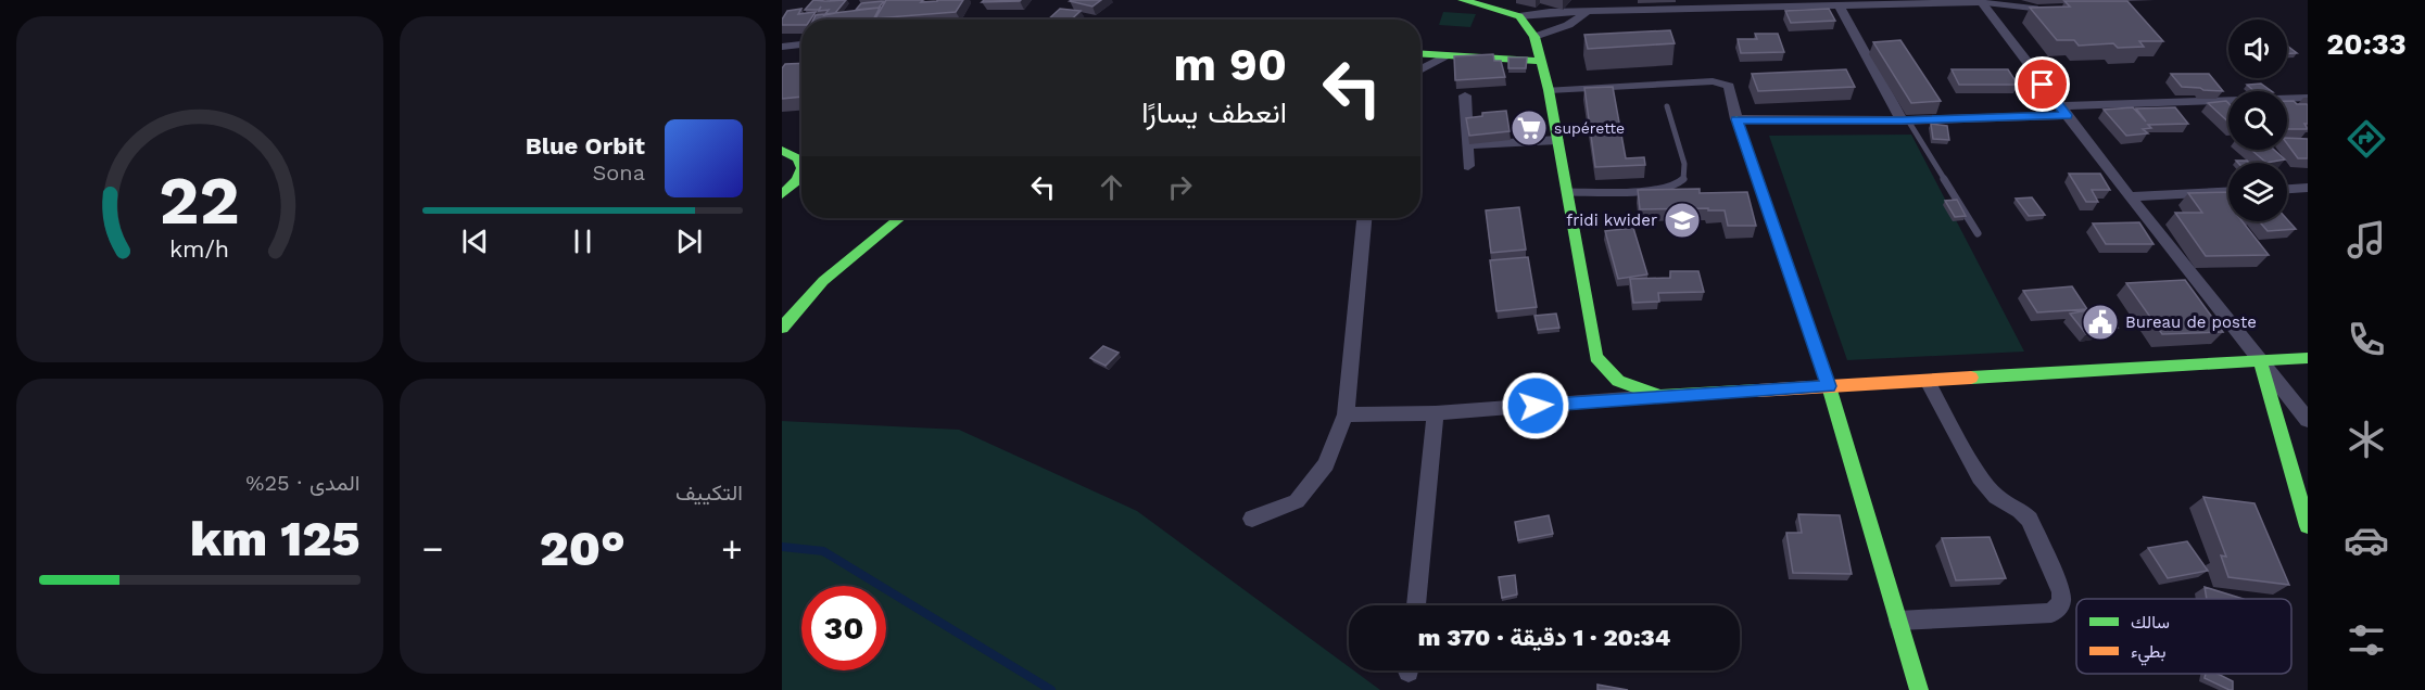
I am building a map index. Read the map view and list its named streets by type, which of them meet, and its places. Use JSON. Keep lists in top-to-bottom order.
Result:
{
  "places": {
    "supermarket": ["supérette"],
    "school or university": ["fridi kwider"],
    "public building": ["Bureau de poste"]
  },
  "legend": ["سالك", "بطيء"],
  "page": {
    "tabs": "20:33",
    "turn": ["90 m", "انعطف يسارًا"],
    "song": ["Blue Orbit", "Sona"],
    "tile": [
      "التكييف",
      ["المدى · 25%", "125 km"]
    ],
    "heat": ["−", "20°", "+"],
    "limit": "30",
    "trip": "20:34 · 1 دقيقة · 370 m",
    "gauge": ["22", "km/h"]
  }
}
